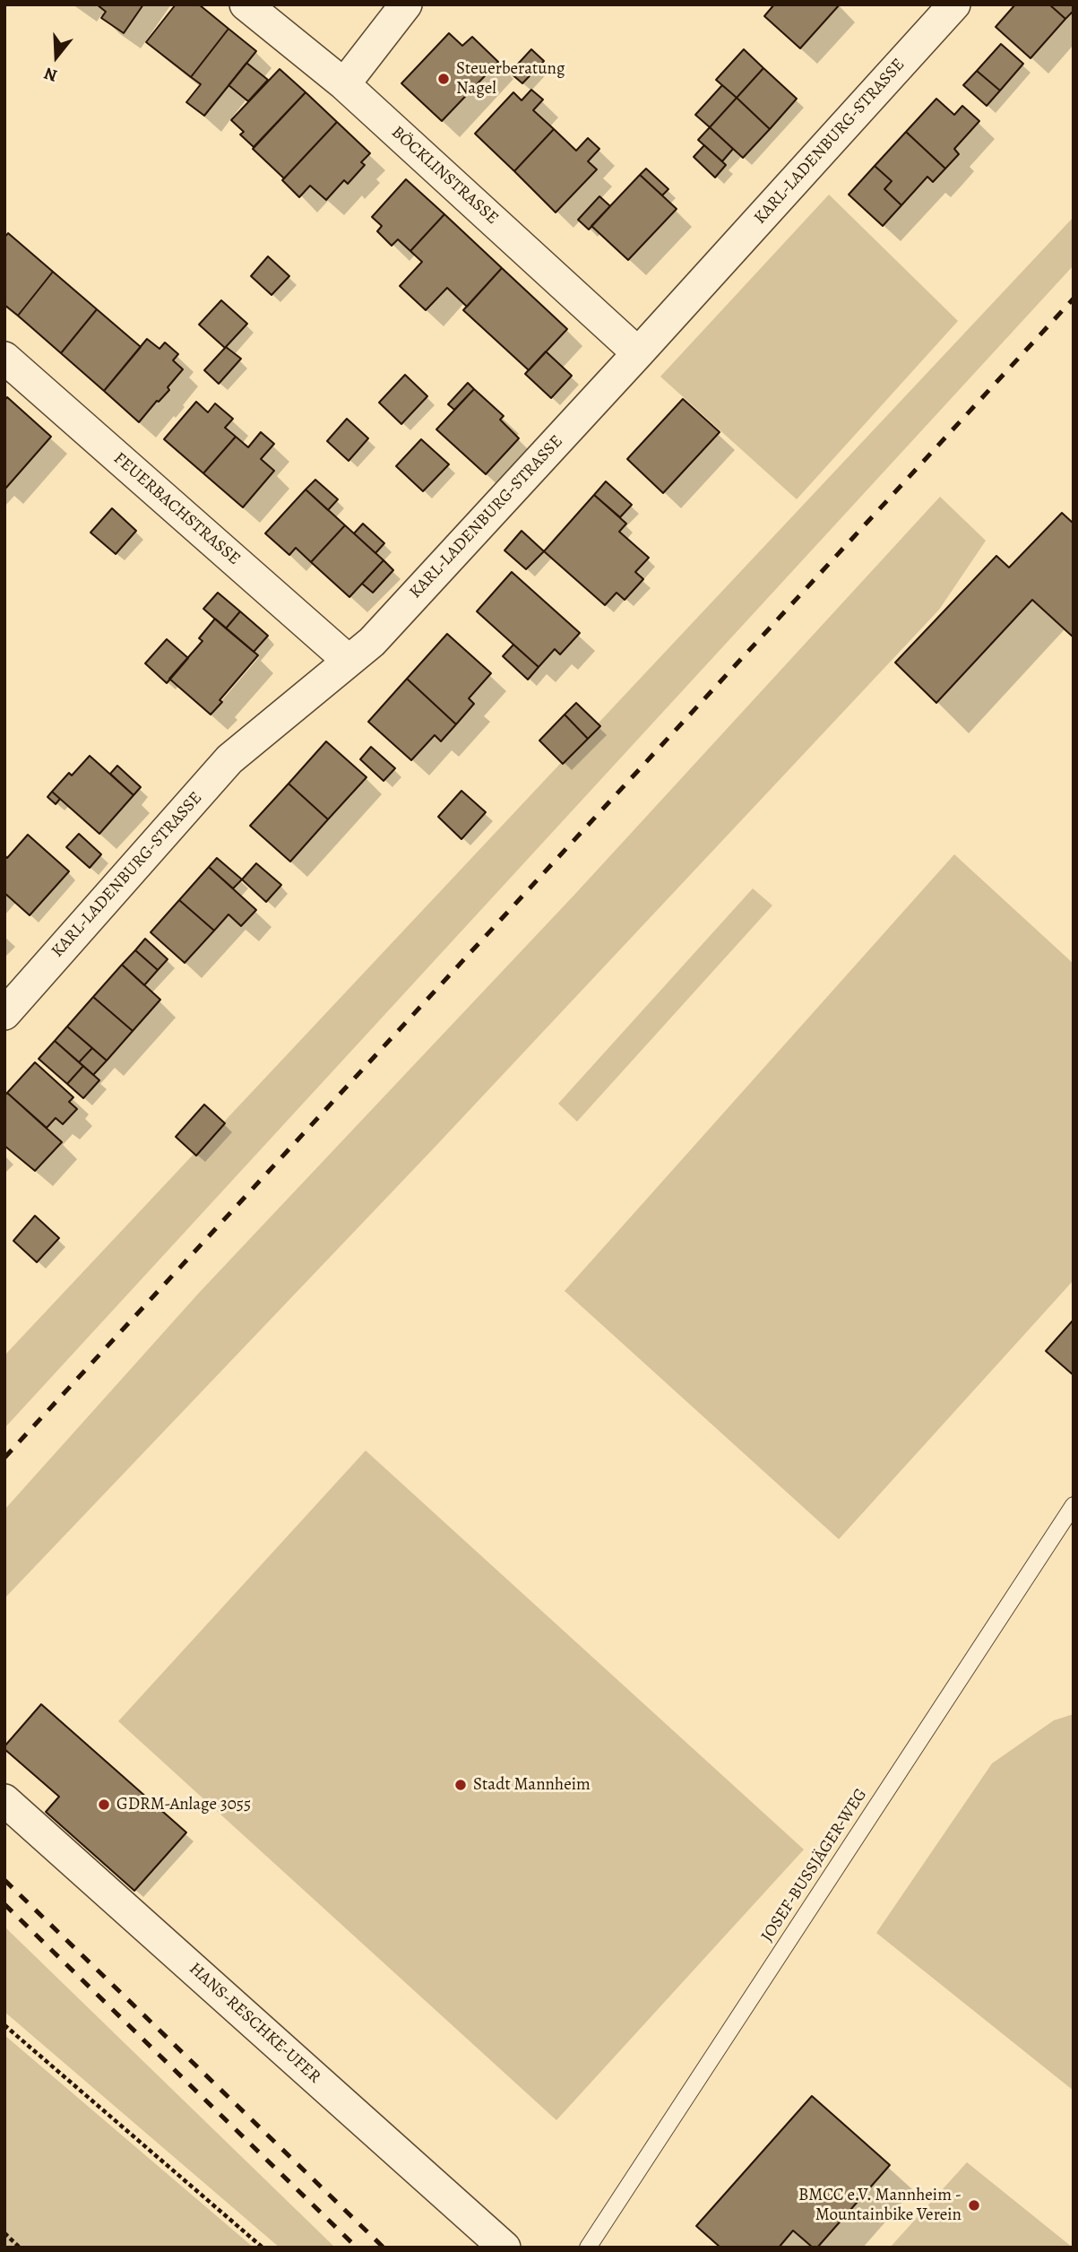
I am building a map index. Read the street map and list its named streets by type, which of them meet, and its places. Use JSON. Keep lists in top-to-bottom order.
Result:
{
  "streets": {
    "street": [
      "KARL-LADENBURG-STRASSE",
      "BÖCKLINSTRASSE",
      "FEUERBACHSTRASSE",
      "HANS-RESCHKE-UFER"
    ],
    "lane": ["JOSEF-BUSSJÄGER-WEG"]
  },
  "crossings": [
    ["KARL-LADENBURG-STRASSE", "BÖCKLINSTRASSE"],
    ["KARL-LADENBURG-STRASSE", "FEUERBACHSTRASSE"]
  ],
  "places": [
    "Steuerberatung Nagel",
    "Stadt Mannheim",
    "GDRM-Anlage 3055",
    "BMCC e.V. Mannheim - Mountainbike Verein"
  ],
  "north": "bottom"
}
